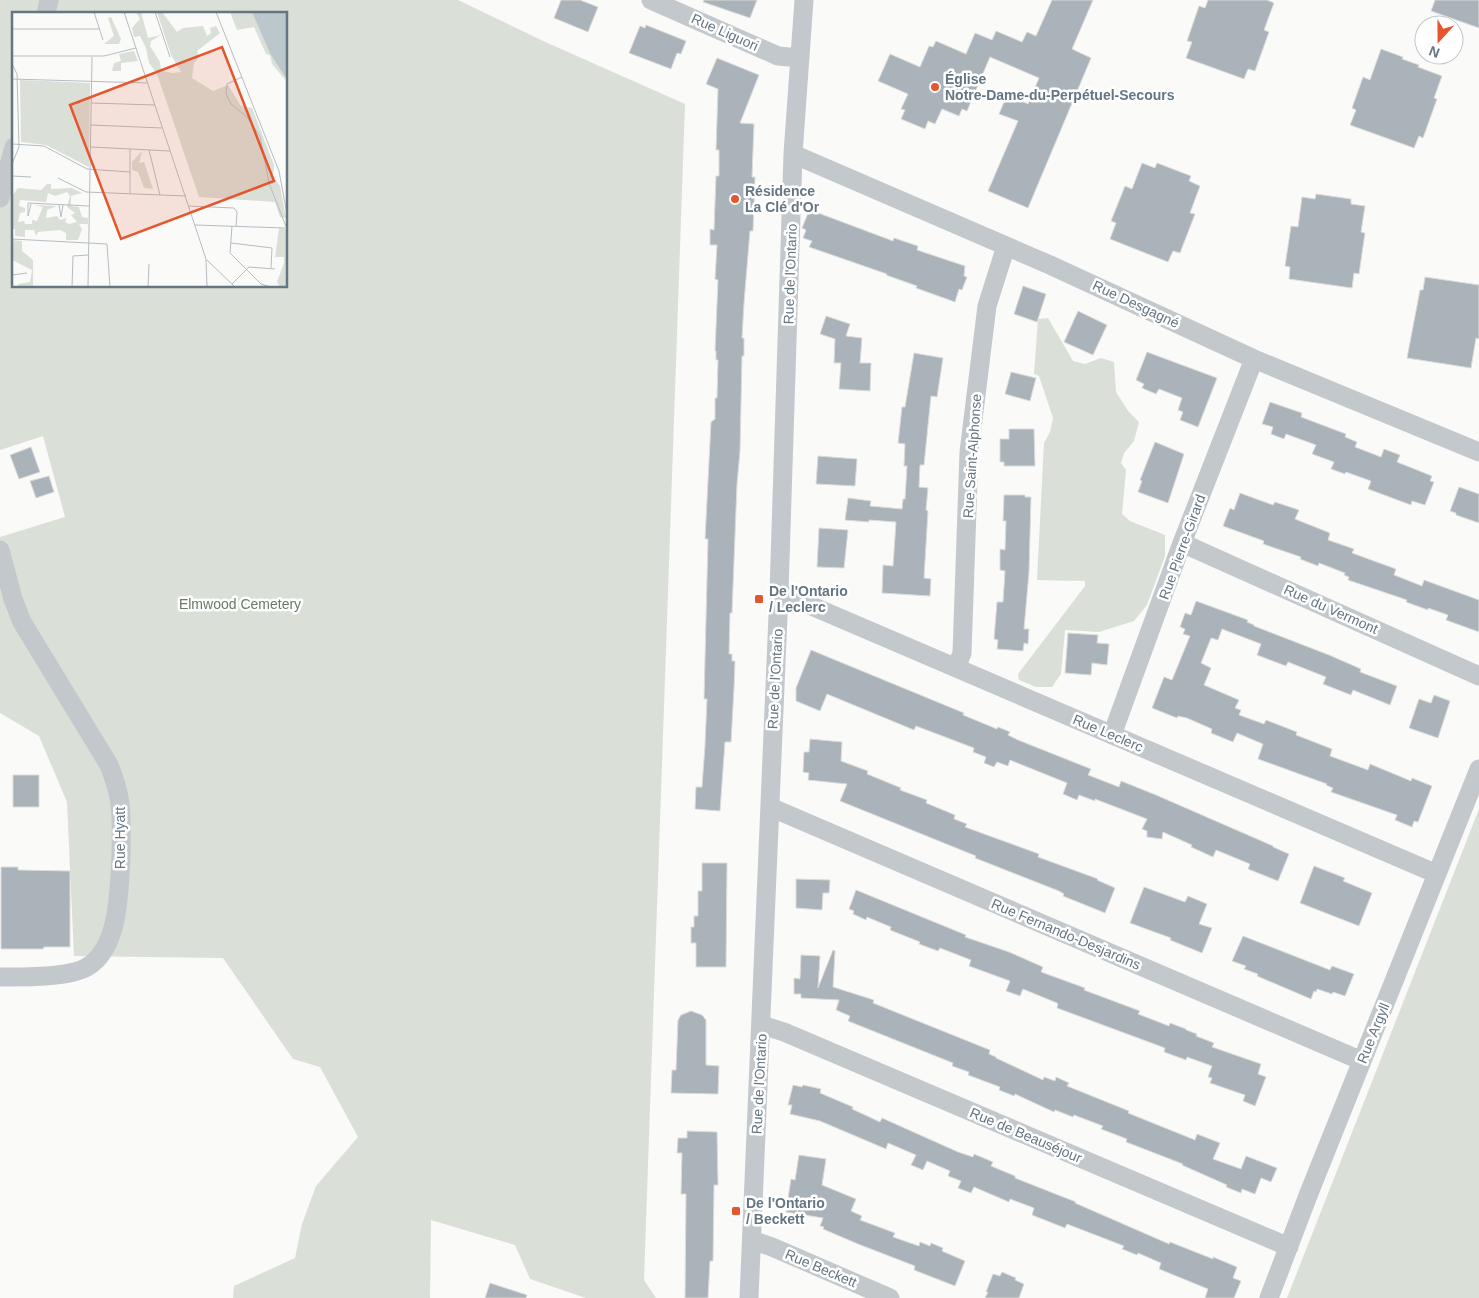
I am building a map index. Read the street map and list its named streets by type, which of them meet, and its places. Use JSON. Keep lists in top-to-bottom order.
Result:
{
  "streets": {
    "street": [
      "Rue Liguori",
      "Rue de l'Ontario",
      "Rue Desgagné",
      "Rue Saint-Alphonse",
      "Rue Pierre-Girard",
      "Rue du Vermont",
      "Rue Leclerc",
      "Rue Hyatt",
      "Rue Fernando-Desjardins",
      "Rue Argyll",
      "Rue de Beauséjour",
      "Rue Beckett"
    ]
  },
  "crossings": [
    ["Rue Liguori", "Rue de l'Ontario"],
    ["Rue de l'Ontario", "Rue Desgagné"],
    ["Rue de l'Ontario", "Rue Leclerc"],
    ["Rue de l'Ontario", "Rue Fernando-Desjardins"],
    ["Rue de l'Ontario", "Rue de Beauséjour"],
    ["Rue de l'Ontario", "Rue Beckett"],
    ["Rue Desgagné", "Rue Saint-Alphonse"],
    ["Rue Desgagné", "Rue Pierre-Girard"],
    ["Rue Saint-Alphonse", "Rue Leclerc"],
    ["Rue Pierre-Girard", "Rue du Vermont"],
    ["Rue Pierre-Girard", "Rue Leclerc"],
    ["Rue Leclerc", "Rue Argyll"],
    ["Rue Fernando-Desjardins", "Rue Argyll"],
    ["Rue Argyll", "Rue de Beauséjour"]
  ],
  "parks": ["Elmwood Cemetery"],
  "places": {
    "other": ["Église Notre-Dame-du-Perpétuel-Secours", "Résidence La Clé d'Or"],
    "transit": ["De l'Ontario / Leclerc", "De l'Ontario / Beckett"]
  },
  "north": "bottom"
}
